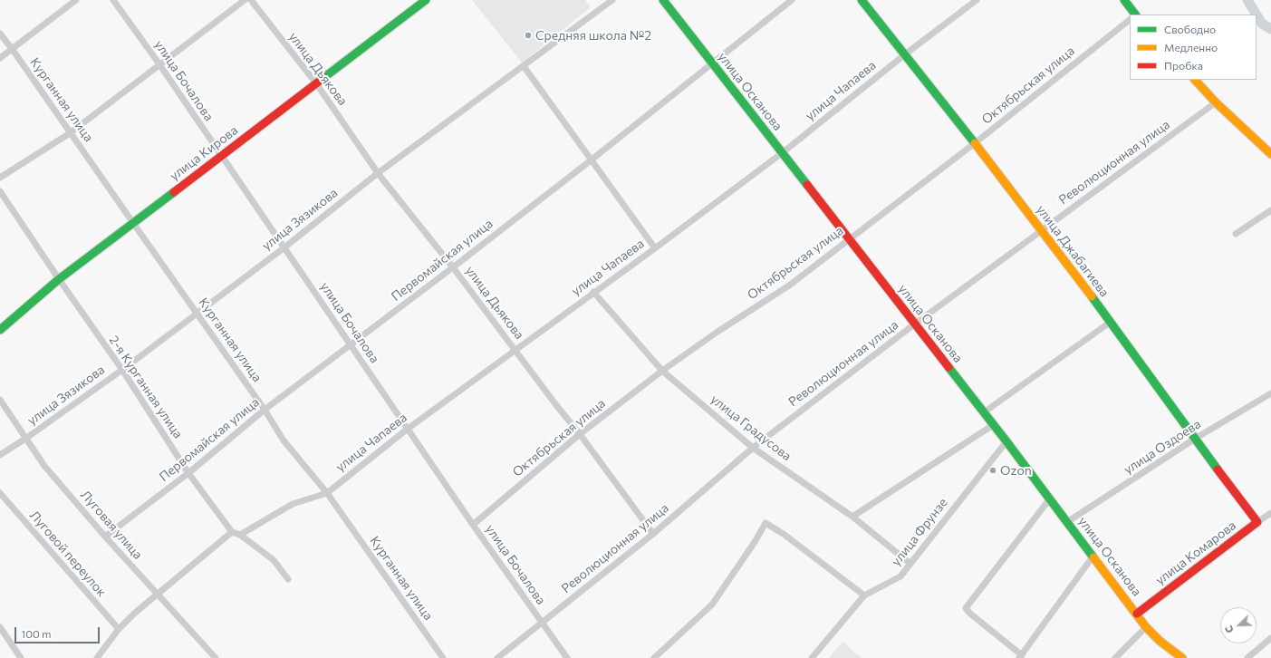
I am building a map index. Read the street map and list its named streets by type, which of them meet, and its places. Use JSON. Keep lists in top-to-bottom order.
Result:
{
  "streets": {
    "main road": [
      "улица Осканова",
      "улица Кирова",
      "улица Джабагиева",
      "улица Комарова"
    ],
    "street": [
      "улица Дьякова",
      "улица Бочалова",
      "Октябрьская улица",
      "улица Чапаева",
      "Курганная улица",
      "Революционная улица",
      "улица Зязикова",
      "Первомайская улица",
      "2-я Курганная улица",
      "улица Градусова",
      "улица Оздоева",
      "Луговая улица",
      "улица Фрунзе",
      "Луговой переулок"
    ]
  },
  "crossings": [
    ["улица Дьякова", "Октябрьская улица"],
    ["улица Дьякова", "улица Чапаева"],
    ["улица Дьякова", "улица Кирова"],
    ["улица Дьякова", "Революционная улица"],
    ["улица Дьякова", "улица Зязикова"],
    ["улица Дьякова", "Первомайская улица"],
    ["улица Бочалова", "Октябрьская улица"],
    ["улица Бочалова", "улица Чапаева"],
    ["улица Бочалова", "улица Кирова"],
    ["улица Бочалова", "Революционная улица"],
    ["улица Бочалова", "улица Зязикова"],
    ["улица Бочалова", "Первомайская улица"],
    ["Октябрьская улица", "улица Осканова"],
    ["Октябрьская улица", "улица Джабагиева"],
    ["Октябрьская улица", "улица Градусова"],
    ["улица Чапаева", "улица Осканова"],
    ["улица Чапаева", "Курганная улица"],
    ["улица Чапаева", "улица Джабагиева"],
    ["улица Чапаева", "улица Градусова"],
    ["улица Осканова", "Революционная улица"],
    ["улица Осканова", "Первомайская улица"],
    ["улица Осканова", "улица Оздоева"],
    ["улица Осканова", "улица Фрунзе"],
    ["улица Осканова", "улица Комарова"],
    ["Курганная улица", "улица Кирова"],
    ["Курганная улица", "улица Зязикова"],
    ["Курганная улица", "Первомайская улица"],
    ["улица Кирова", "2-я Курганная улица"],
    ["Революционная улица", "улица Джабагиева"],
    ["Революционная улица", "улица Градусова"],
    ["улица Зязикова", "2-я Курганная улица"],
    ["улица Зязикова", "Луговая улица"],
    ["улица Джабагиева", "улица Оздоева"],
    ["улица Джабагиева", "улица Комарова"],
    ["Первомайская улица", "2-я Курганная улица"],
    ["Первомайская улица", "Луговая улица"],
    ["улица Градусова", "улица Фрунзе"]
  ],
  "places": ["Средняя школа №2", "Ozon"],
  "legend": ["Свободно", "Медленно", "Пробка"],
  "scale_bar": "100 m",
  "north": "bottom left"
}
